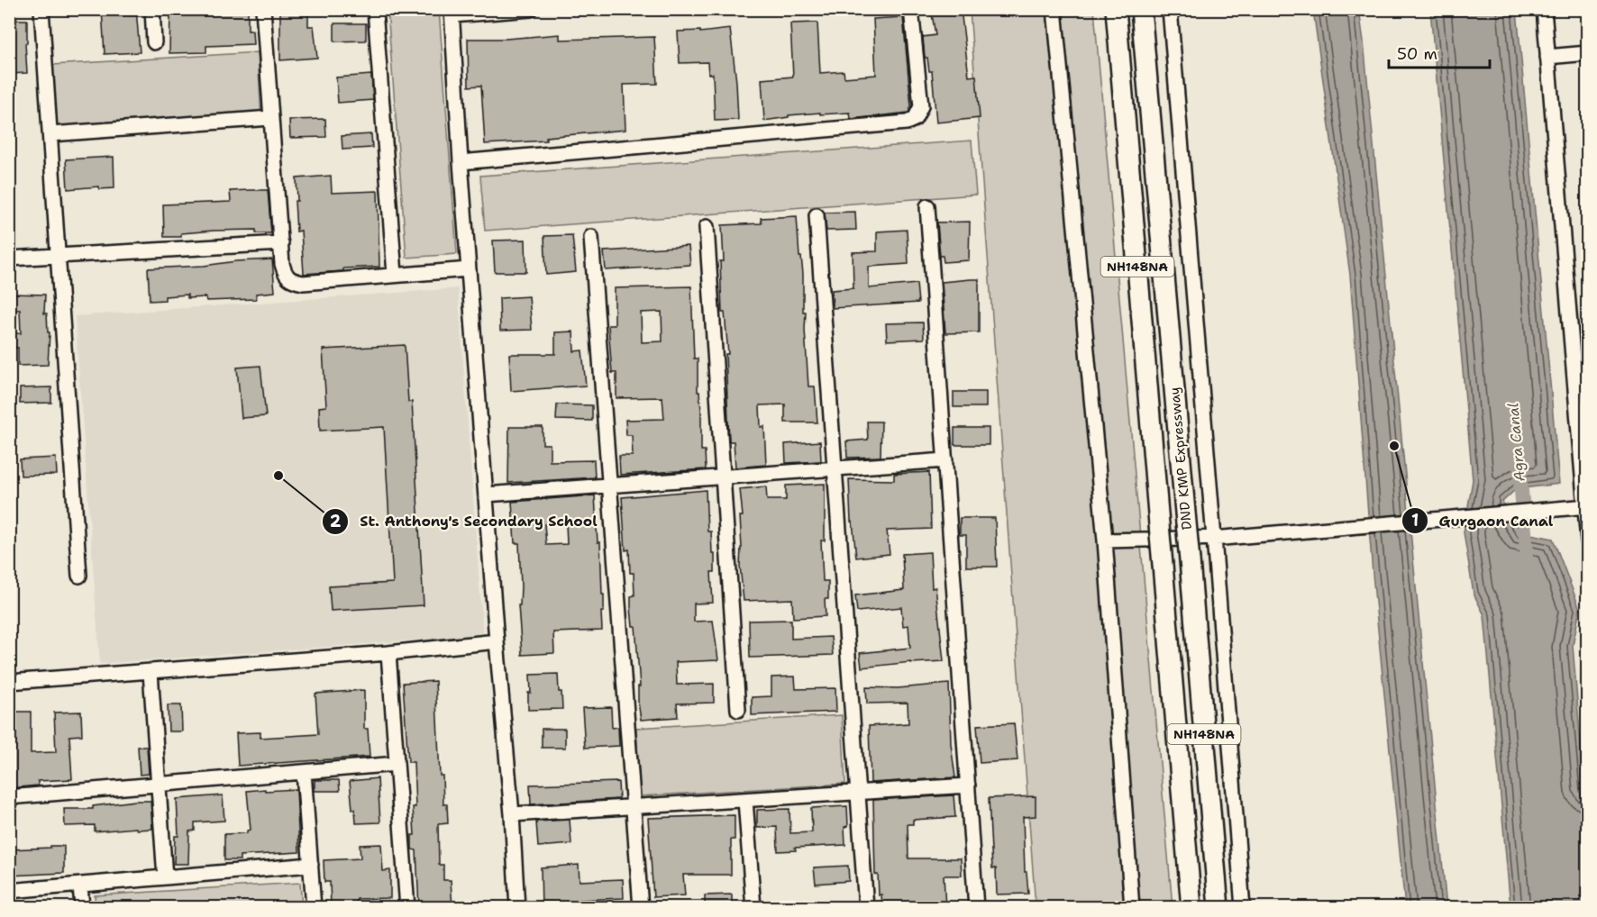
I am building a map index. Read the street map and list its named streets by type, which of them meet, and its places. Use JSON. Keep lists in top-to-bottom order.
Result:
{
  "streets": {
    "highway": ["NH148NA", "DND KMP Expressway"]
  },
  "water": ["Agra Canal"],
  "places": ["Gurgaon Canal", "St. Anthony's Secondary School"],
  "scale_bar": "50 m"
}
